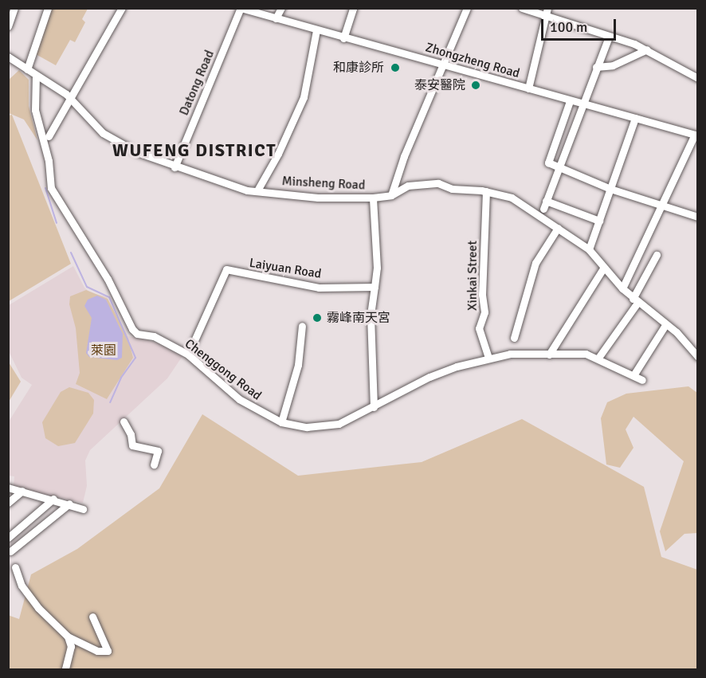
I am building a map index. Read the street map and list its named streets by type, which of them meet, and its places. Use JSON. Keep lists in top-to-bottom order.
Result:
{
  "streets": {
    "street": [
      "Zhongzheng Road",
      "Datong Road",
      "Minsheng Road",
      "Laiyuan Road",
      "Xinkai Street",
      "Chenggong Road"
    ]
  },
  "crossings": [
    ["Zhongzheng Road", "Datong Road"],
    ["Datong Road", "Minsheng Road"],
    ["Minsheng Road", "Xinkai Street"],
    ["Minsheng Road", "Chenggong Road"],
    ["Laiyuan Road", "Chenggong Road"],
    ["Xinkai Street", "Chenggong Road"]
  ],
  "districts": ["WUFENG DISTRICT"],
  "parks": ["萊園"],
  "places": ["和康診所", "泰安醫院", "霧峰南天宮"],
  "scale_bar": "100 m"
}
